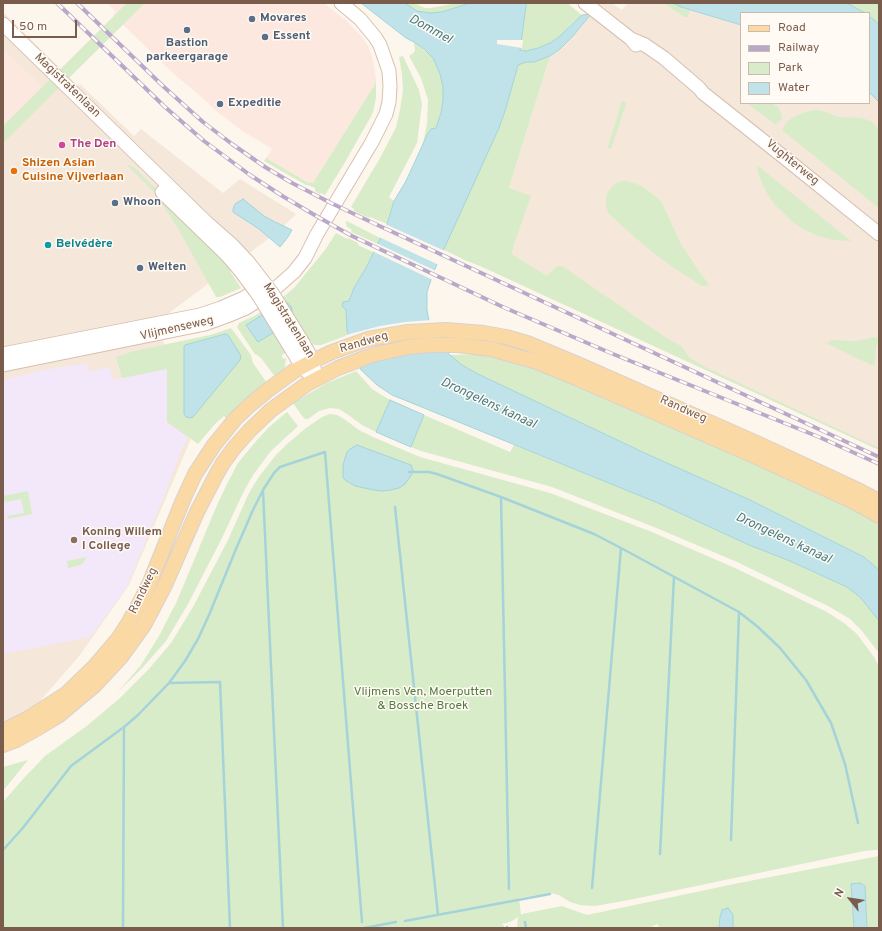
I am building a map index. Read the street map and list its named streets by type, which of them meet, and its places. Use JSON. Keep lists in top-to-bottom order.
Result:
{
  "streets": {
    "main road": [
      "Magistratenlaan",
      "Vughterweg",
      "Vlijmenseweg",
      "Randweg"
    ]
  },
  "crossings": [
    ["Magistratenlaan", "Randweg"]
  ],
  "water": ["Dommel", "Drongelens kanaal"],
  "parks": ["Vlijmens Ven, Moerputten & Bossche Broek"],
  "places": [
    "Movares",
    "Bastion parkeergarage",
    "Essent",
    "Expeditie",
    "The Den",
    "Shizen Asian Cuisine Vijverlaan",
    "Whoon",
    "Belvédère",
    "Welten",
    "Koning Willem I College"
  ],
  "legend": [
    "Road",
    "Railway",
    "Park",
    "Water"
  ],
  "scale_bar": "50 m",
  "north": "top left"
}
